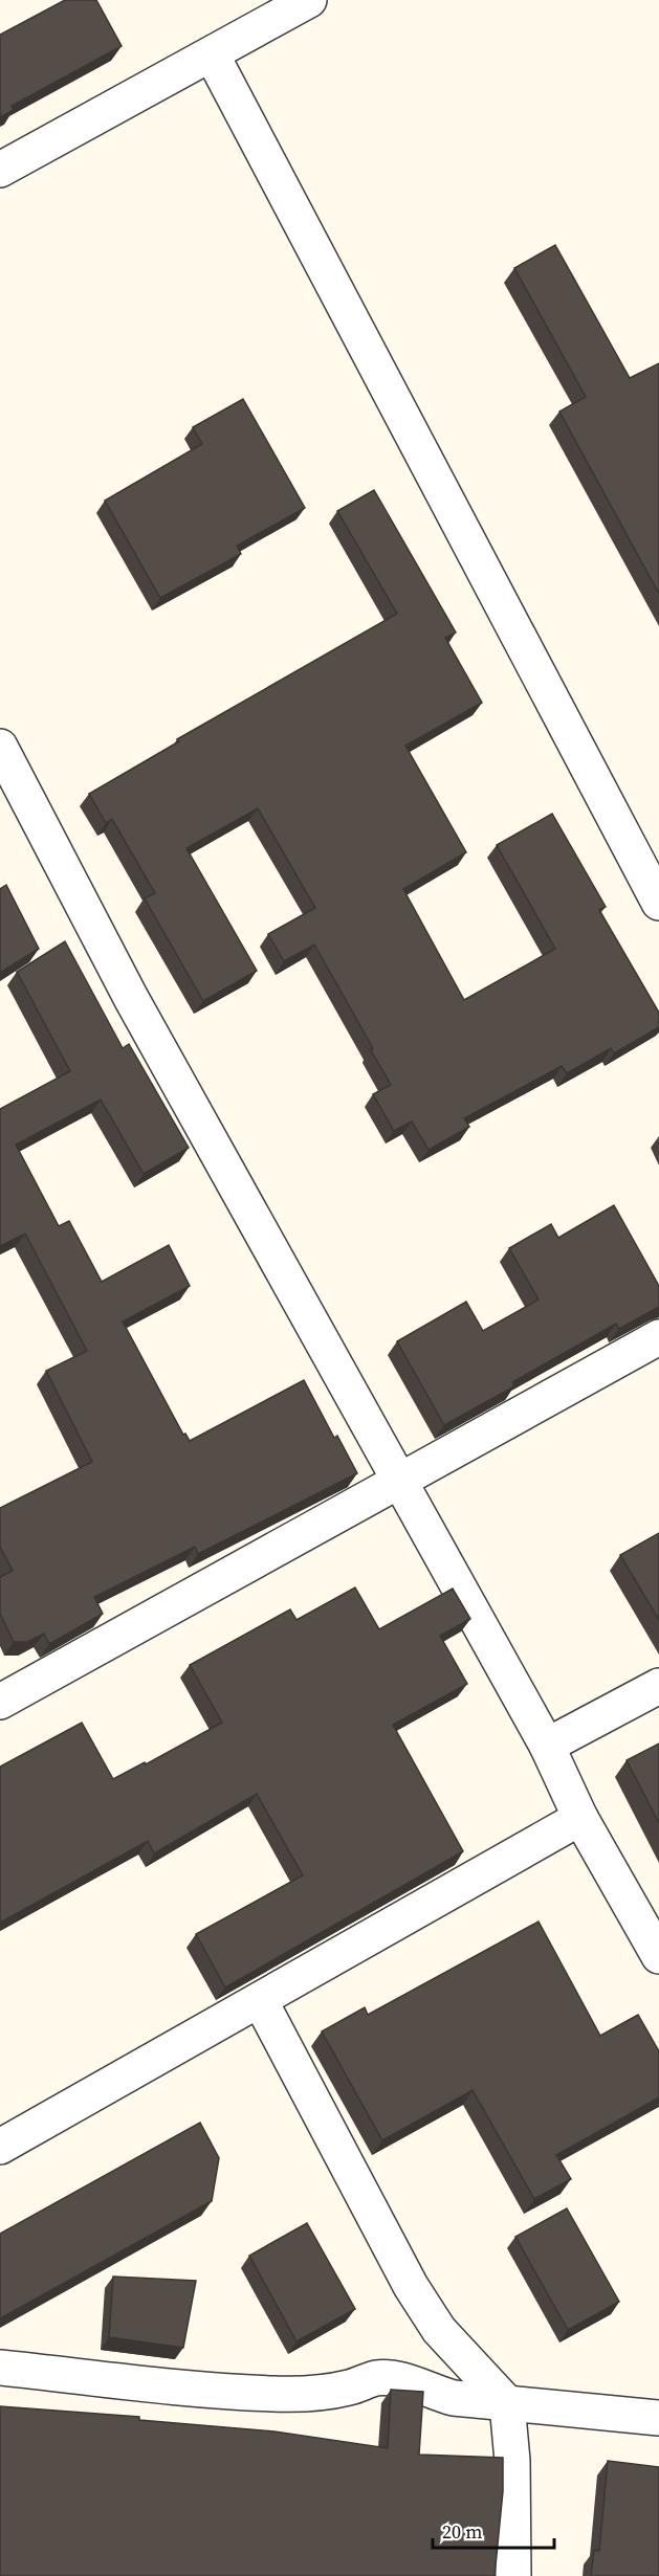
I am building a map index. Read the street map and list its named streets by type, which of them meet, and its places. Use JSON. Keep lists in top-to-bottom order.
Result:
{
  "scale_bar": "20 m"
}
